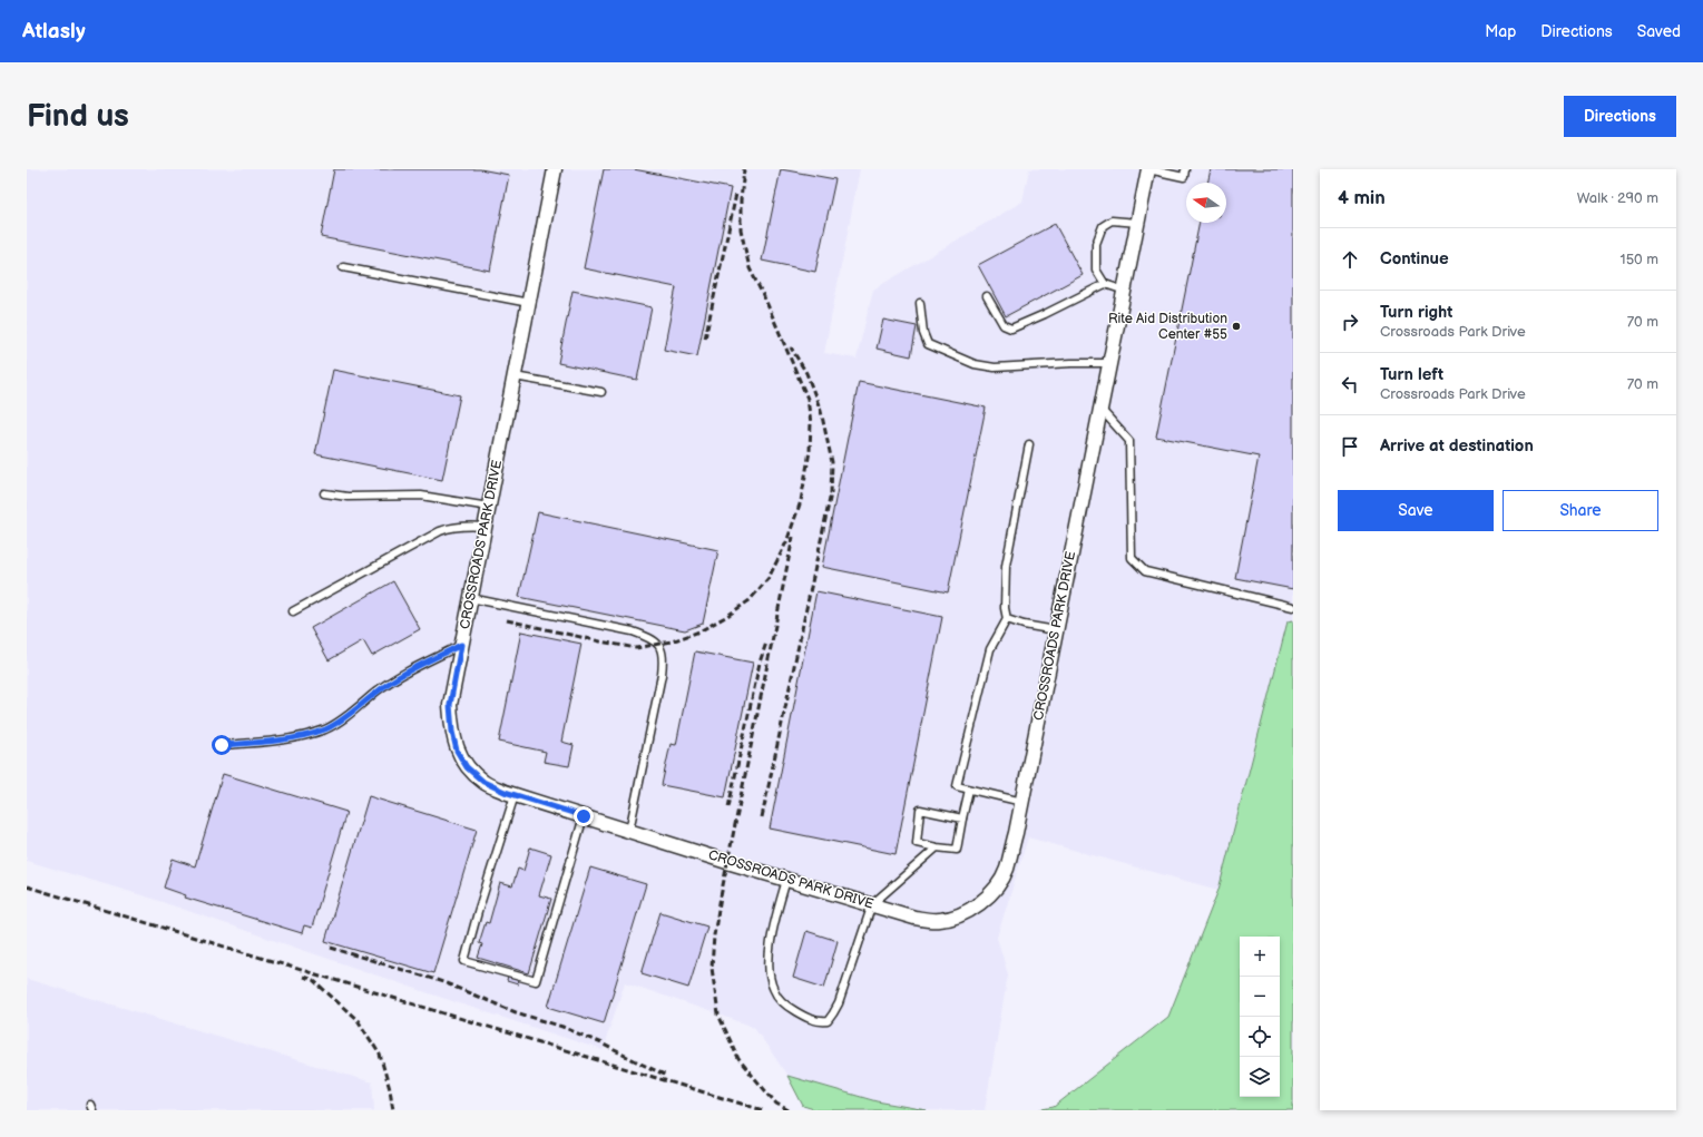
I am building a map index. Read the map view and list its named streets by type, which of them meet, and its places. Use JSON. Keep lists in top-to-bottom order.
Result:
{
  "streets": {
    "street": ["CROSSROADS PARK DRIVE"]
  },
  "places": ["Rite Aid Distribution Center #55"],
  "north": "left",
  "page": {
    "header": "Atlasly",
    "nav": ["Map", "Directions", "Saved"],
    "buttons": [
      "Directions",
      ["Save", "Share"]
    ],
    "title": "Find us",
    "heading": ["4 min", "Walk · 290 m"],
    "list": [
      ["Continue", "150 m"],
      ["Turn right", "Crossroads Park Drive", "70 m"],
      ["Turn left", "Crossroads Park Drive", "70 m"],
      "Arrive at destination"
    ],
    "map_buttons": ["+", "−"]
  }
}
